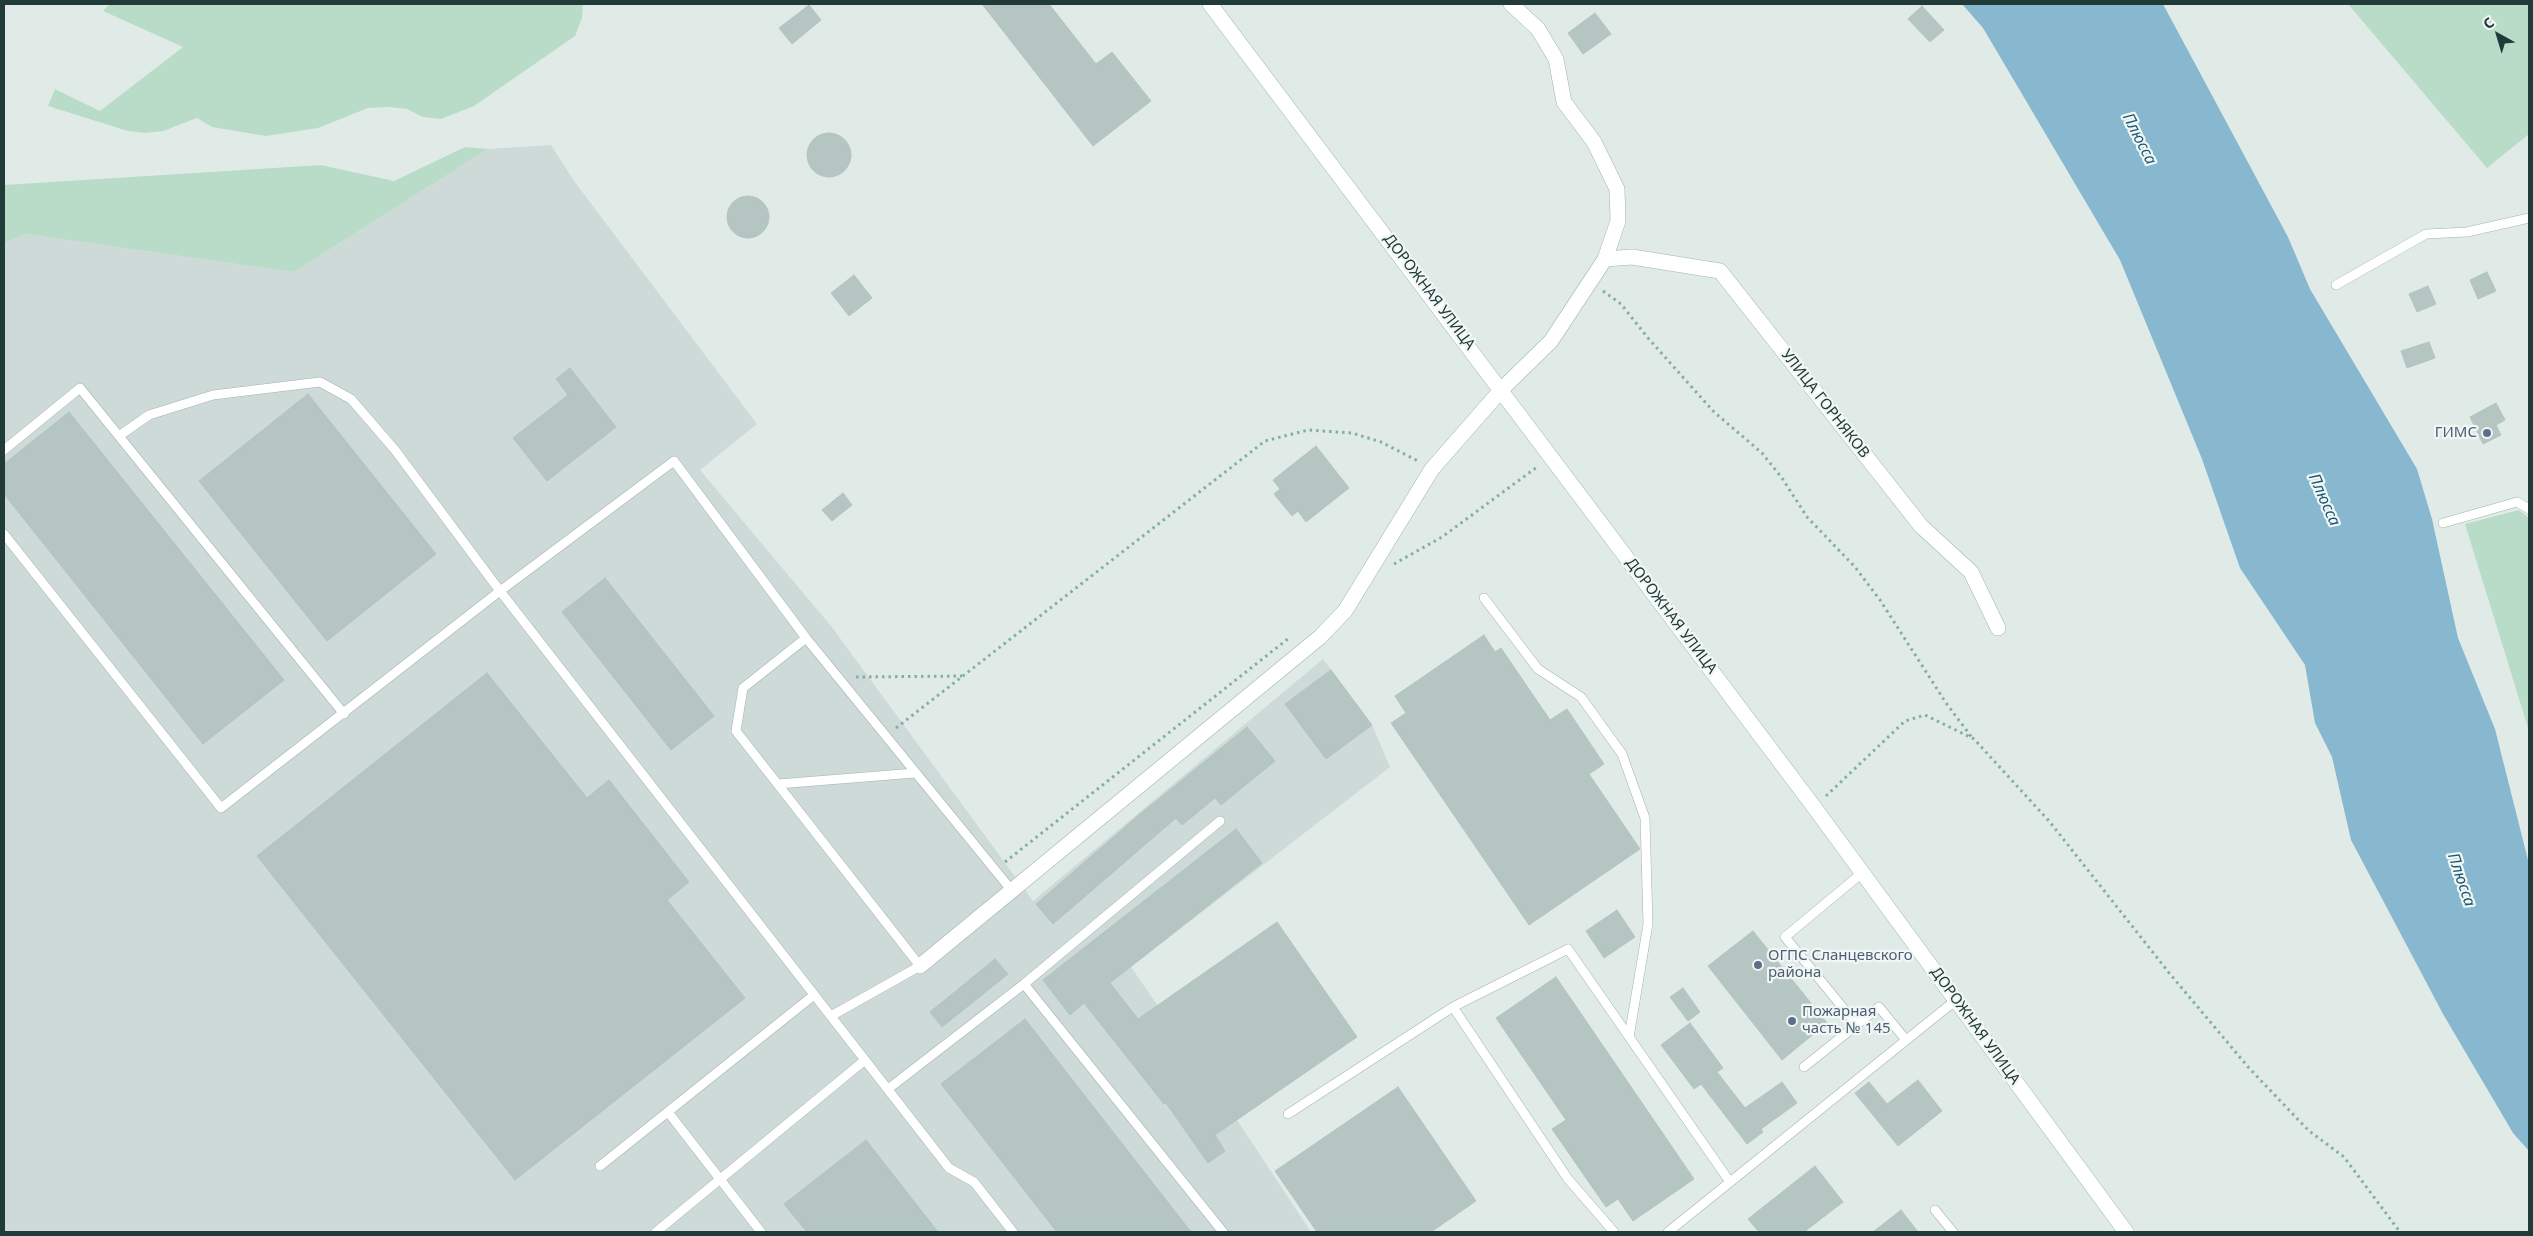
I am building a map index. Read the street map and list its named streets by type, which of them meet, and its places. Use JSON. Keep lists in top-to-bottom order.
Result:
{
  "streets": {
    "street": ["ДОРОЖНАЯ УЛИЦА", "УЛИЦА ГОРНЯКОВ"]
  },
  "water": ["Плюсса"],
  "places": ["ГИМС", "ОГПС Сланцевского района", "Пожарная часть № 145"],
  "north": "top left"
}
